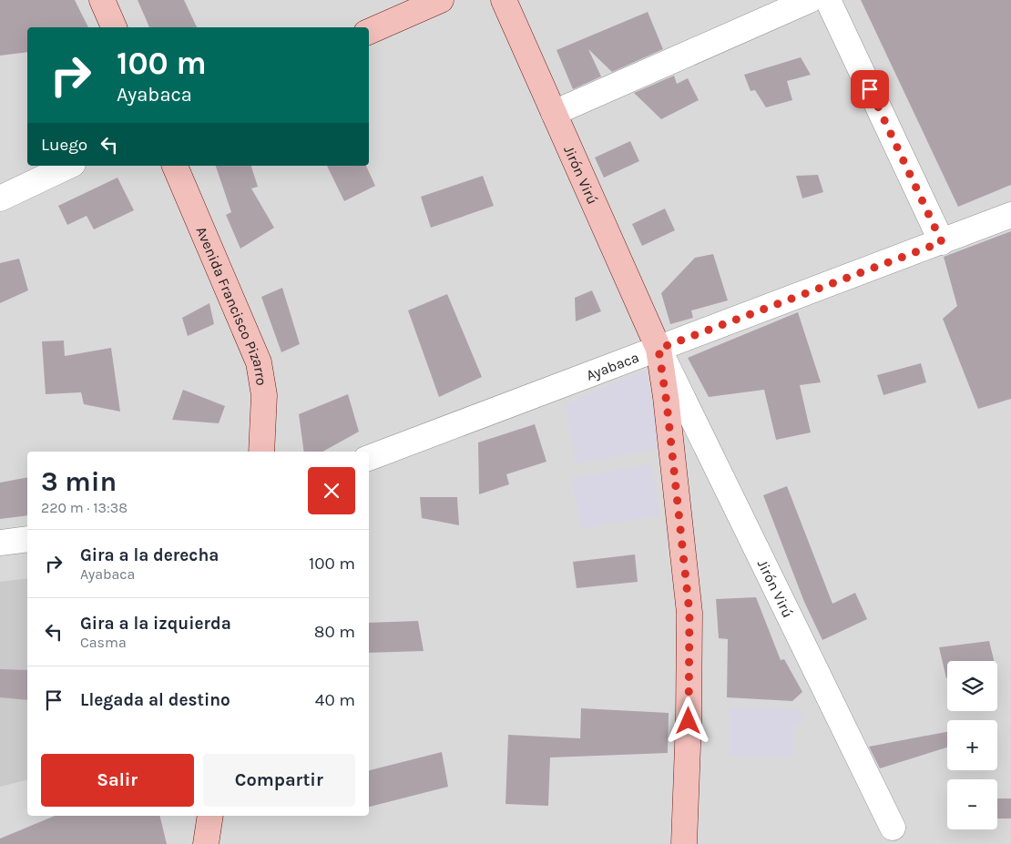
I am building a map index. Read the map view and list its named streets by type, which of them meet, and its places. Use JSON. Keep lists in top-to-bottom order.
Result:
{
  "streets": {
    "main road": ["Jirón Virú", "Avenida Francisco Pizarro"],
    "street": ["Ayabaca"]
  },
  "crossings": [
    ["Jirón Virú", "Ayabaca"]
  ],
  "page": {
    "turn": ["100 m", "Ayabaca"],
    "then": "Luego",
    "heading": ["3 min", "220 m · 13:38"],
    "list": [
      {
        "name": "Gira a la derecha",
        "note": "Ayabaca",
        "value": "100 m"
      },
      {
        "name": "Gira a la izquierda",
        "note": "Casma",
        "value": "80 m"
      },
      {
        "name": "Llegada al destino",
        "value": "40 m"
      }
    ],
    "map_buttons": ["+", "−"],
    "buttons": ["Salir", "Compartir"]
  }
}
